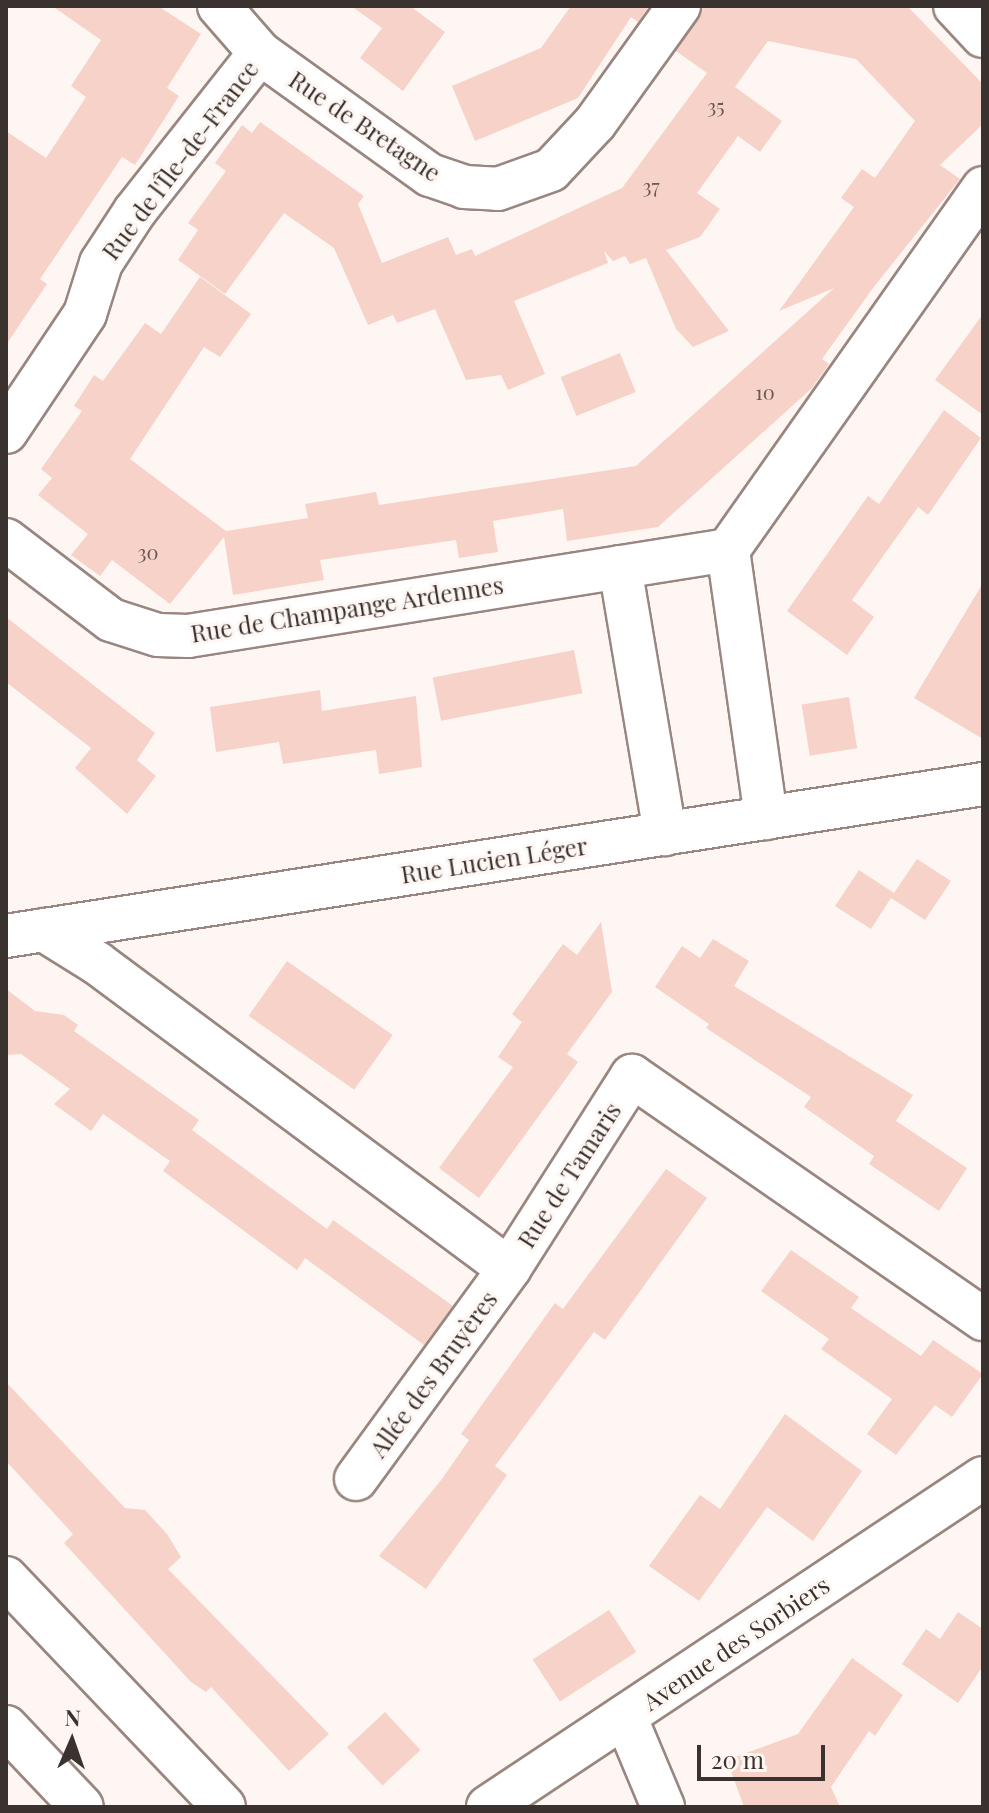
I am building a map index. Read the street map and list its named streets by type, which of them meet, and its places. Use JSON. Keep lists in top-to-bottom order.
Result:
{
  "streets": {
    "street": [
      "Rue de Bretagne",
      "Rue de l'Île-de-France",
      "Rue de Champange Ardennes",
      "Rue Lucien Léger",
      "Rue de Tamaris",
      "Allée des Bruyères",
      "Avenue des Sorbiers"
    ]
  },
  "crossings": [
    ["Rue de Bretagne", "Rue de l'Île-de-France"],
    ["Rue Lucien Léger", "Rue de Tamaris"],
    ["Rue de Tamaris", "Allée des Bruyères"]
  ],
  "house_numbers": [
    "35",
    "37",
    "10",
    "30"
  ],
  "scale_bar": "20 m",
  "north": "top"
}
